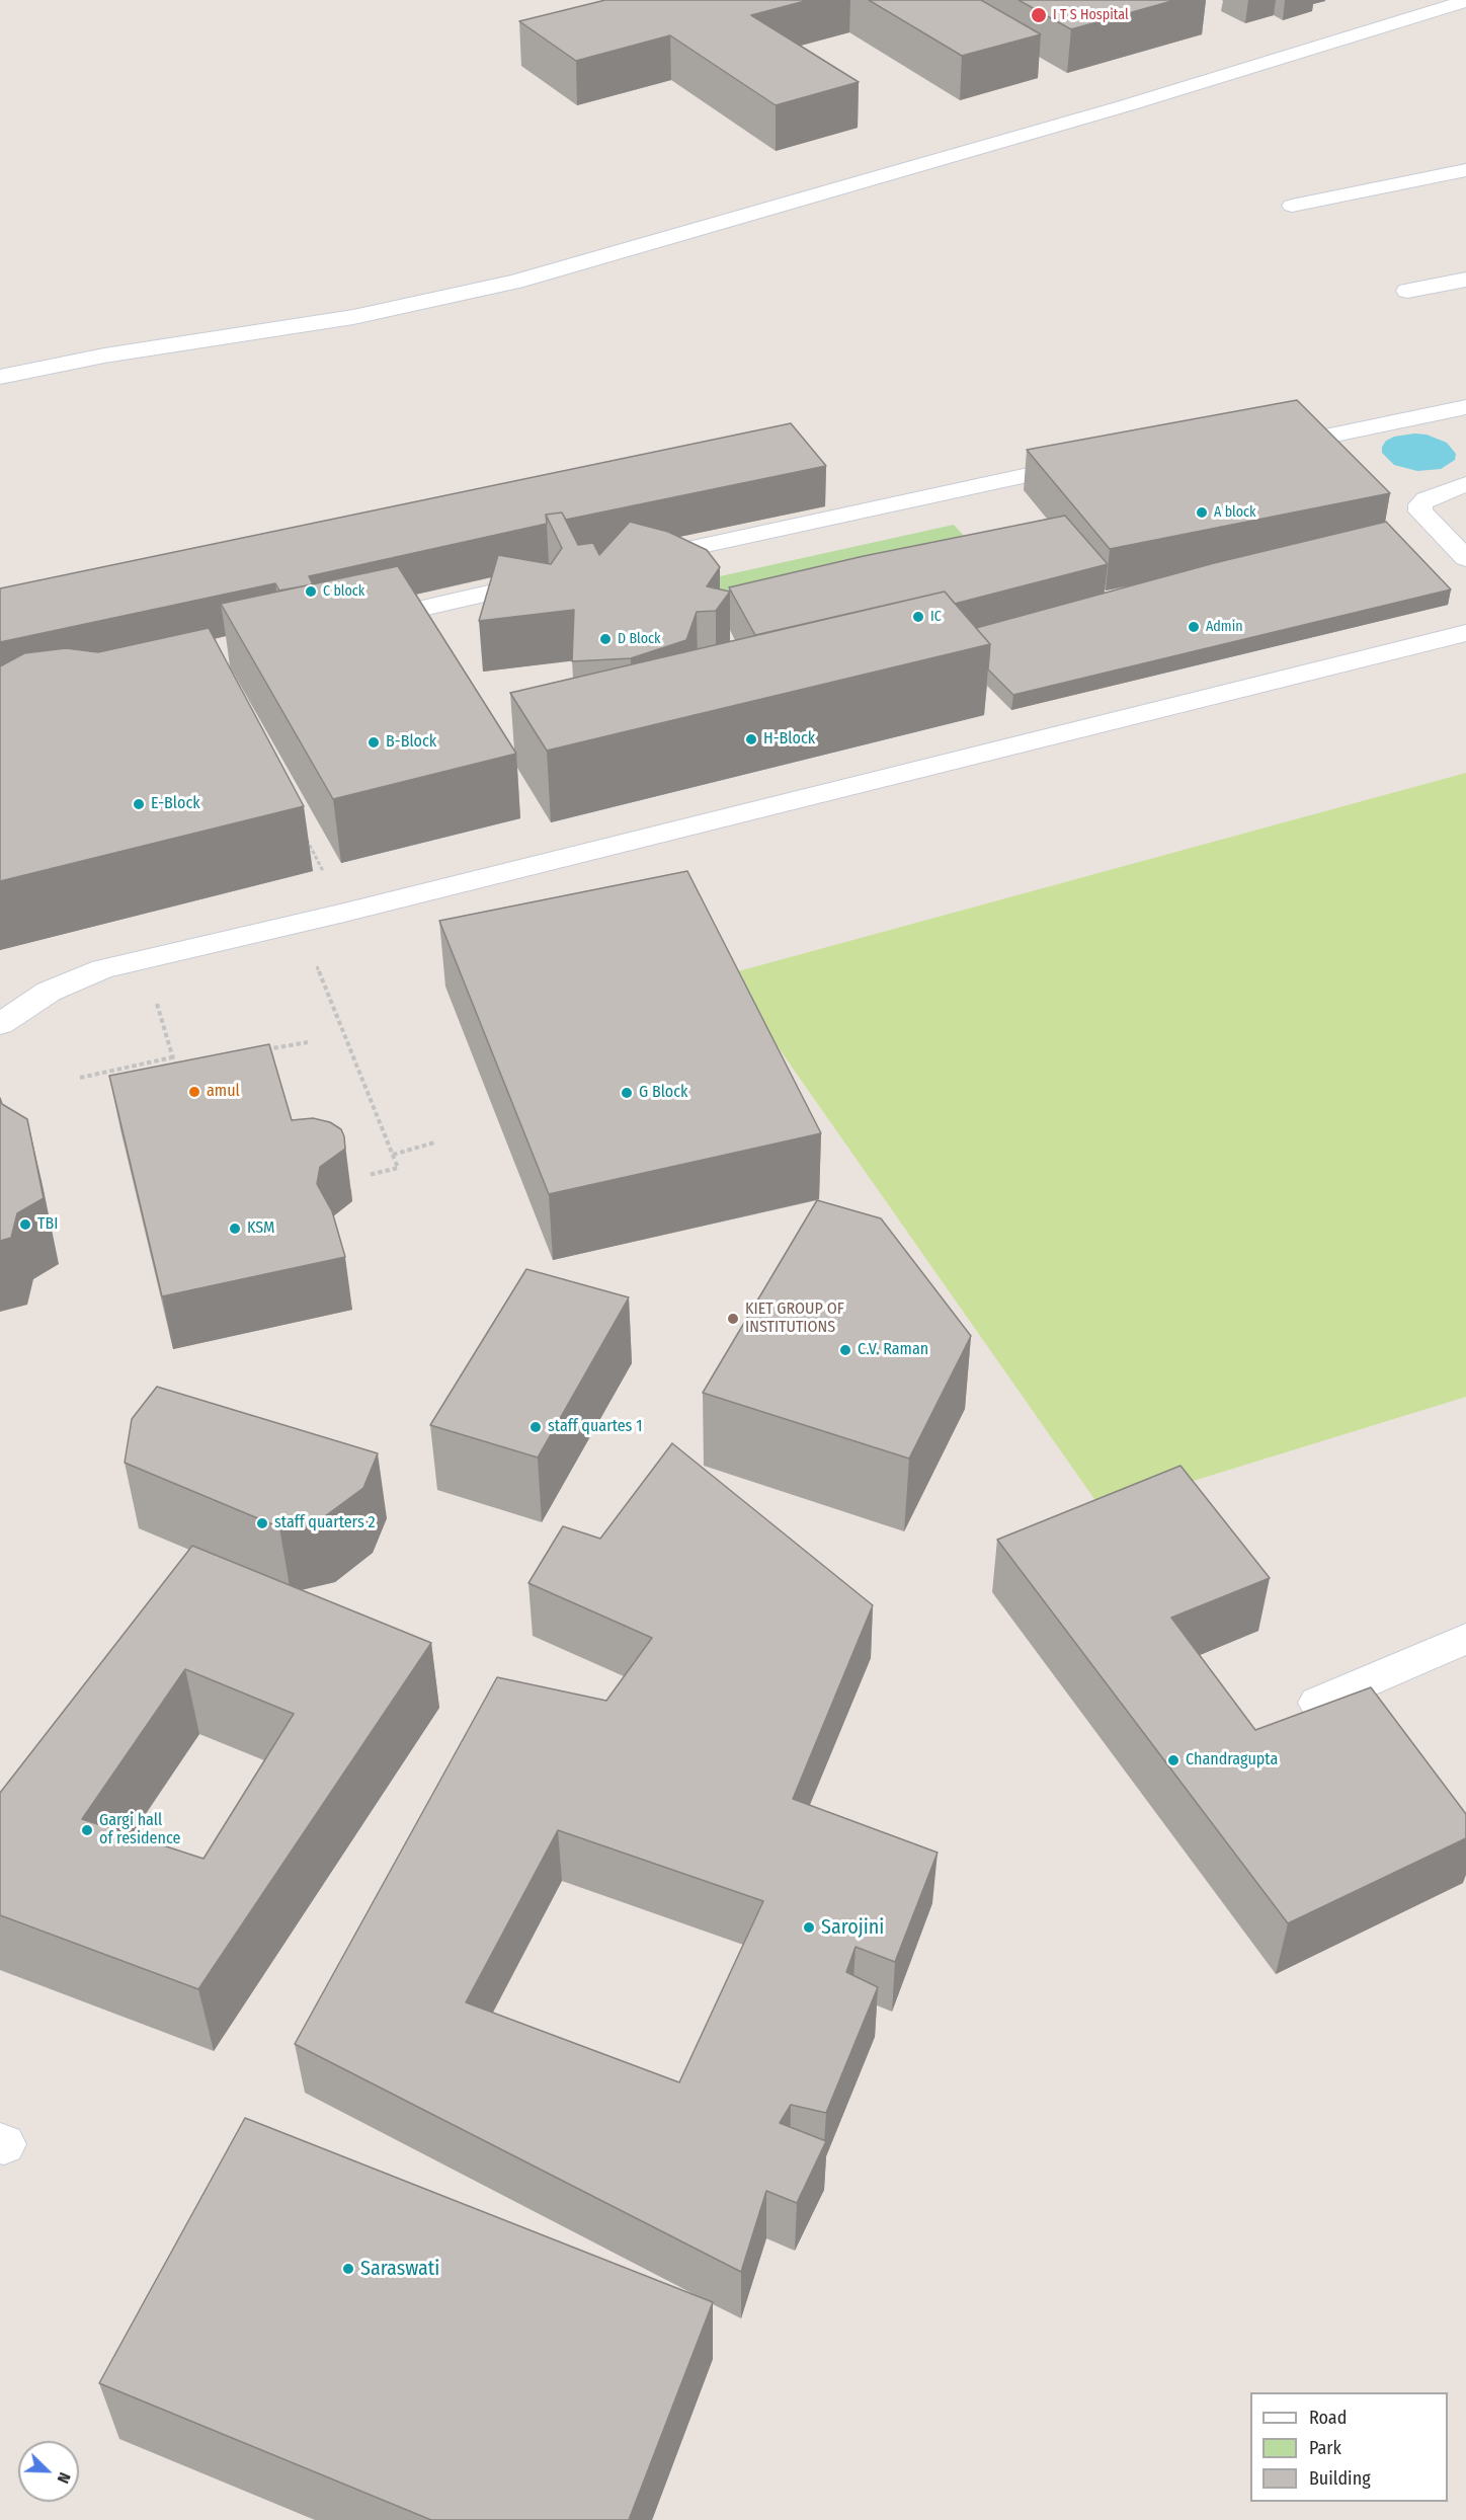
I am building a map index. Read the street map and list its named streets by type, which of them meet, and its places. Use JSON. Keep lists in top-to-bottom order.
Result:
{
  "places": [
    "I T S Hospital",
    "A block",
    "C block",
    "IC",
    "Admin",
    "D Block",
    "H-Block",
    "B-Block",
    "E-Block",
    "amul",
    "G Block",
    "TBI",
    "KSM",
    "KIET GROUP OF INSTITUTIONS",
    "C.V. Raman",
    "staff quartes 1",
    "staff quarters 2",
    "Chandragupta",
    "Gargi hall of residence",
    "Sarojini",
    "Saraswati"
  ],
  "legend": ["Road", "Park", "Building"],
  "north": "bottom right"
}
